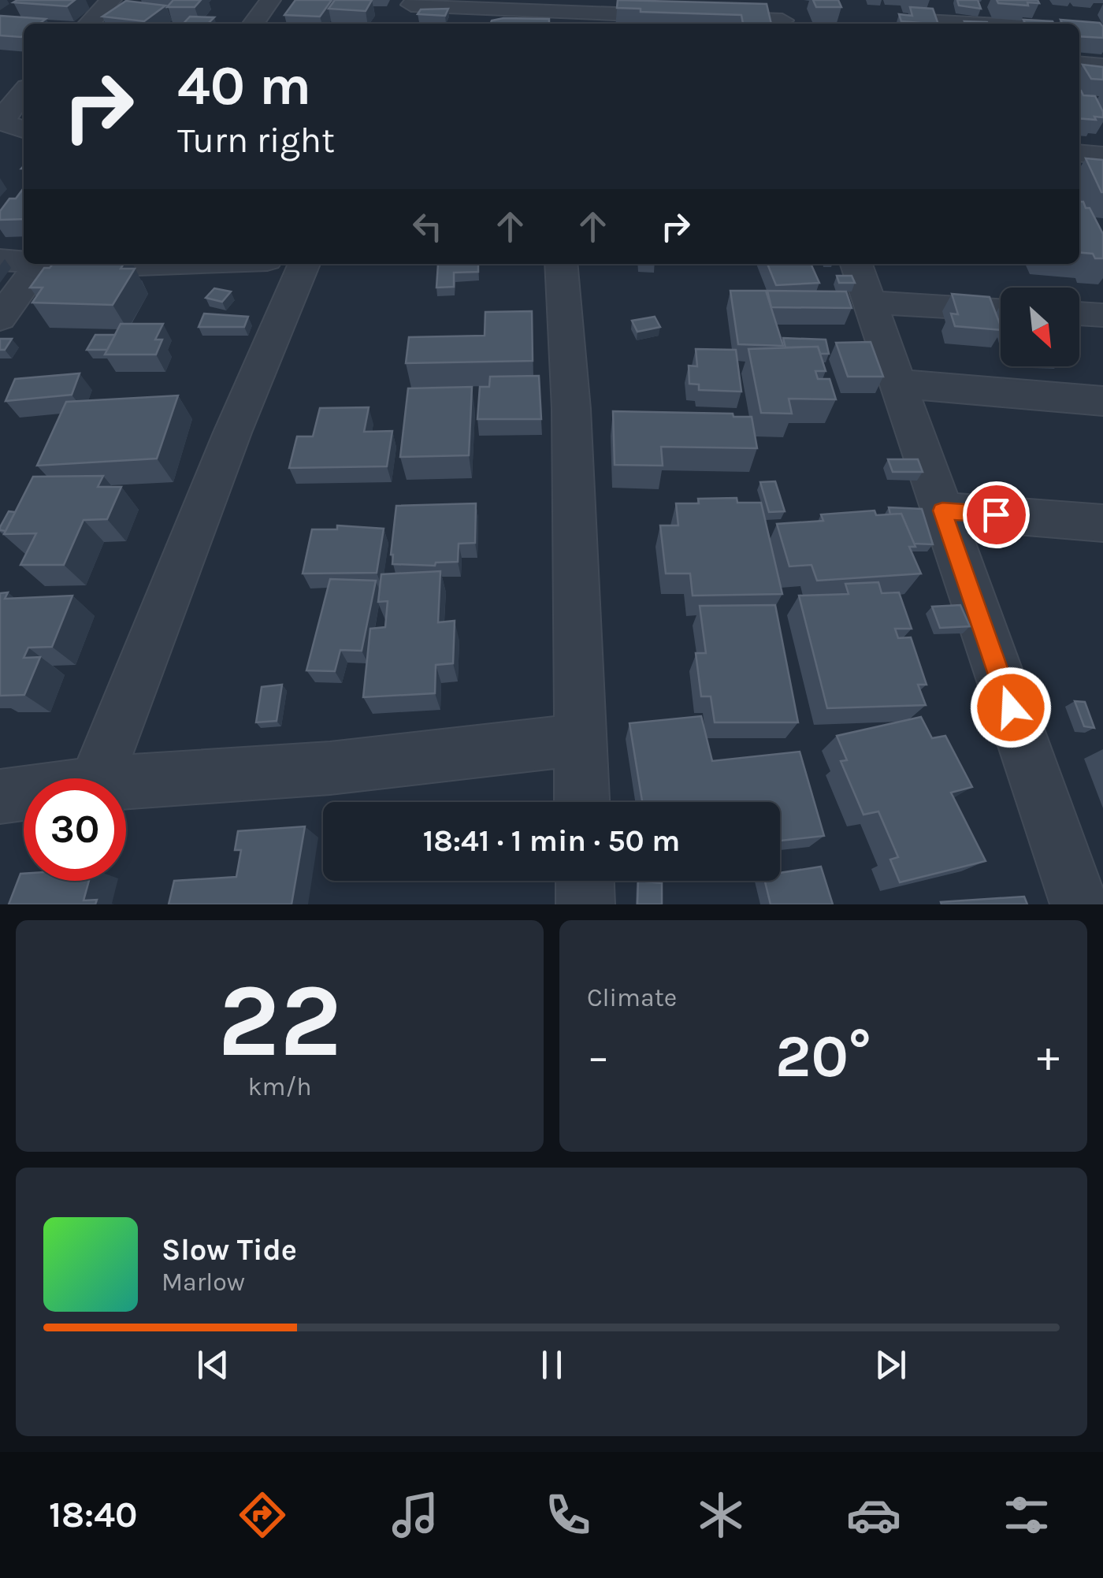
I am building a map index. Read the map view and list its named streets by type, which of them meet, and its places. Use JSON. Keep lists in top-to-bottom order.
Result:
{
  "north": "bottom right",
  "page": {
    "turn": ["40 m", "Turn right"],
    "limit": "30",
    "trip": "18:41 · 1 min · 50 m",
    "tile": [
      ["22", "km/h"],
      "Climate"
    ],
    "heat": ["−", "20°", "+"],
    "song": ["Slow Tide", "Marlow"],
    "tabs": "18:40"
  }
}
